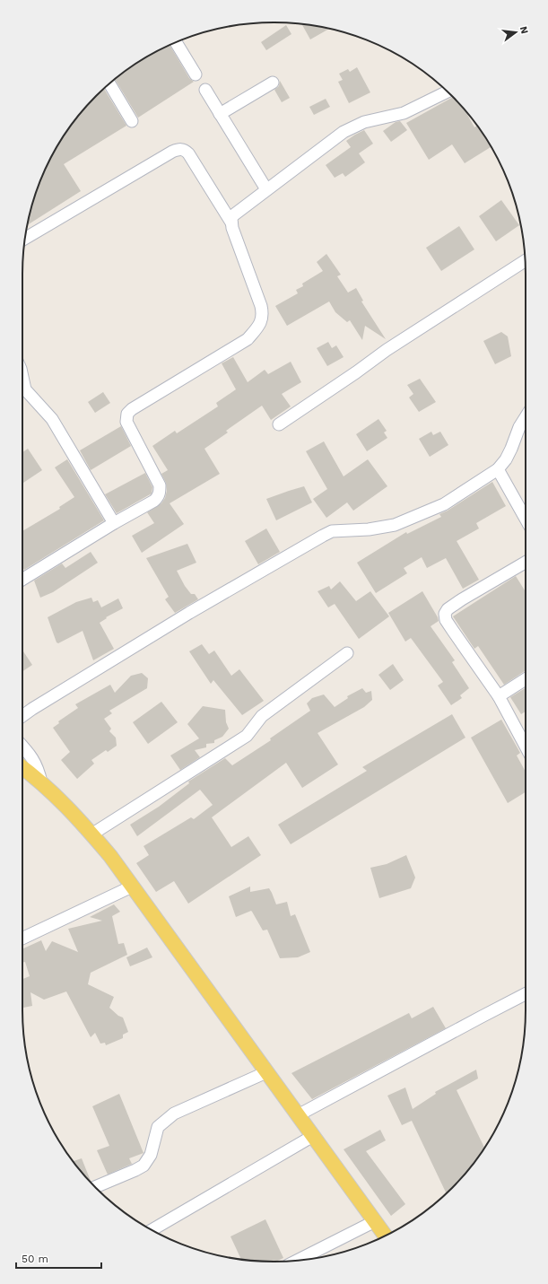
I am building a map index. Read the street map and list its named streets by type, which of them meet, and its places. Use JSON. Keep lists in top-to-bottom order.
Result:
{
  "scale_bar": "50 m",
  "north": "right"
}
